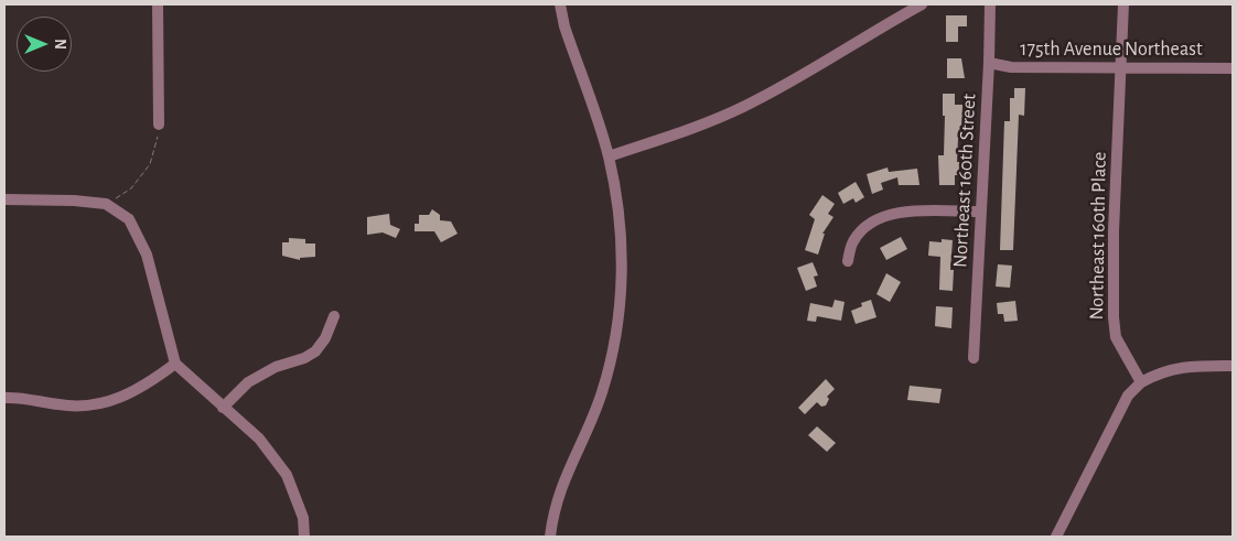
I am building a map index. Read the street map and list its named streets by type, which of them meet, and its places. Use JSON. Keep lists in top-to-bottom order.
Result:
{
  "streets": {
    "street": ["175th Avenue Northeast", "Northeast 160th Street", "Northeast 160th Place"]
  },
  "crossings": [
    ["175th Avenue Northeast", "Northeast 160th Street"],
    ["175th Avenue Northeast", "Northeast 160th Place"]
  ],
  "north": "right"
}
